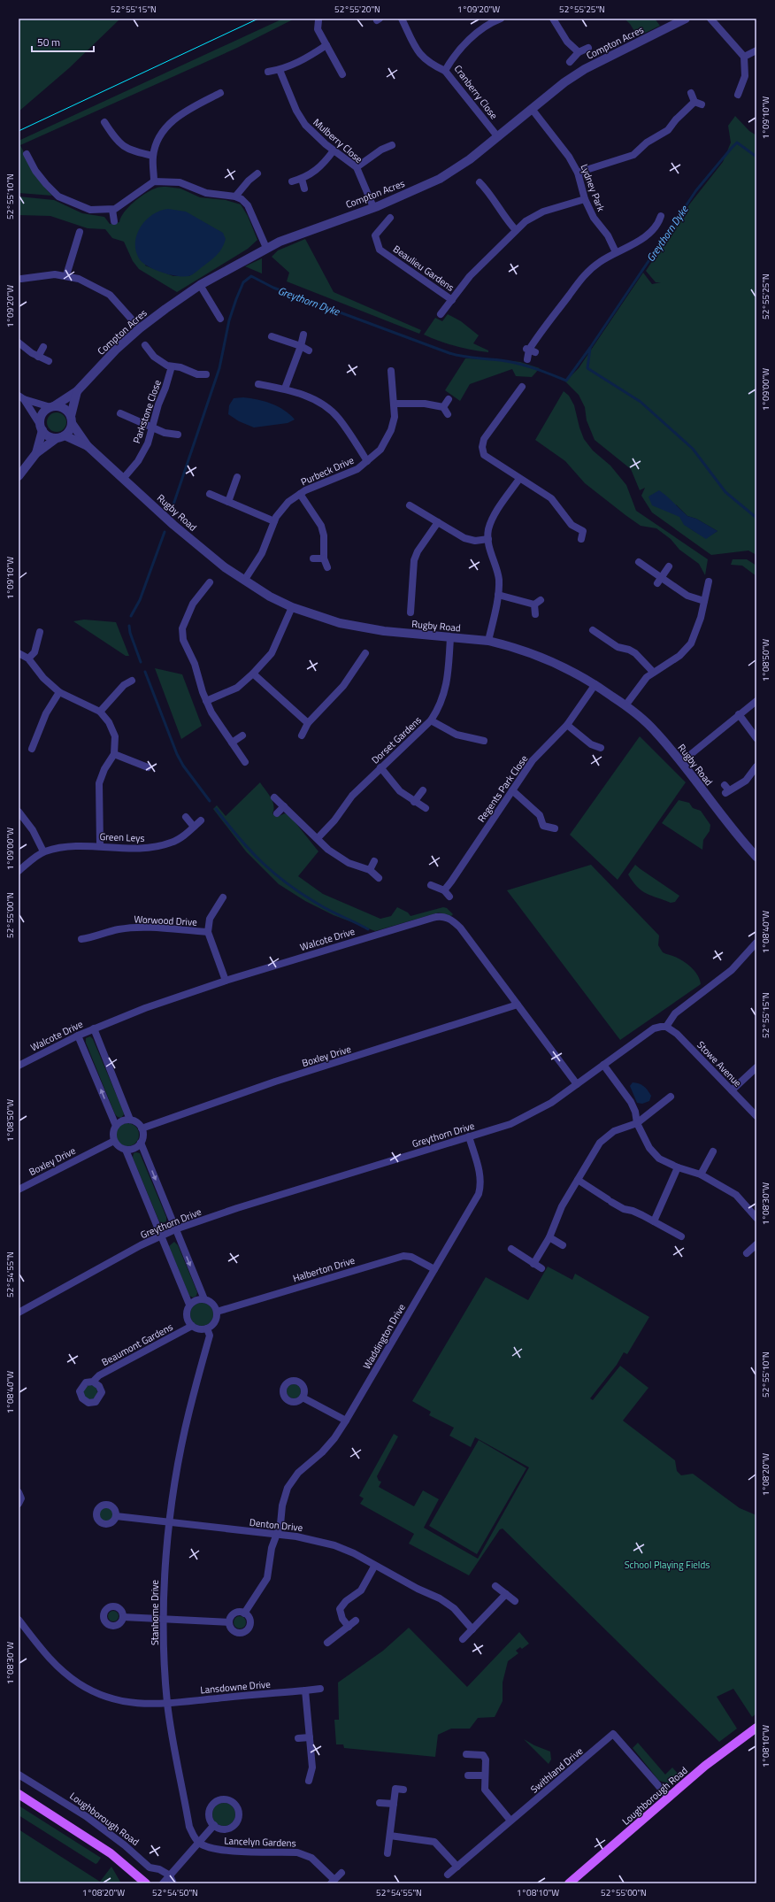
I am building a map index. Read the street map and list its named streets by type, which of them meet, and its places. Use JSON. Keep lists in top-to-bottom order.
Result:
{
  "streets": {
    "main road": ["Loughborough Road"],
    "street": [
      "Compton Acres",
      "Cranberry Close",
      "Mulberry Close",
      "Lydney Park",
      "Beaulieu Gardens",
      "Parkstone Close",
      "Purbeck Drive",
      "Rugby Road",
      "Dorset Gardens",
      "Regents Park Close",
      "Green Leys",
      "Worwood Drive",
      "Walcote Drive",
      "Boxley Drive",
      "Stowe Avenue",
      "Greythorn Drive",
      "Halberton Drive",
      "Waddington Drive",
      "Beaumont Gardens",
      "Denton Drive",
      "Stanhome Drive",
      "Lansdowne Drive",
      "Swithland Drive",
      "Lancelyn Gardens"
    ]
  },
  "crossings": [
    ["Compton Acres", "Cranberry Close"],
    ["Compton Acres", "Mulberry Close"],
    ["Compton Acres", "Lydney Park"],
    ["Compton Acres", "Rugby Road"],
    ["Lydney Park", "Beaulieu Gardens"],
    ["Parkstone Close", "Rugby Road"],
    ["Purbeck Drive", "Rugby Road"],
    ["Rugby Road", "Dorset Gardens"],
    ["Rugby Road", "Regents Park Close"],
    ["Worwood Drive", "Walcote Drive"],
    ["Walcote Drive", "Boxley Drive"],
    ["Walcote Drive", "Greythorn Drive"],
    ["Stowe Avenue", "Greythorn Drive"],
    ["Greythorn Drive", "Waddington Drive"],
    ["Halberton Drive", "Waddington Drive"],
    ["Halberton Drive", "Beaumont Gardens"],
    ["Halberton Drive", "Stanhome Drive"],
    ["Waddington Drive", "Denton Drive"],
    ["Beaumont Gardens", "Stanhome Drive"],
    ["Denton Drive", "Stanhome Drive"],
    ["Stanhome Drive", "Lansdowne Drive"],
    ["Stanhome Drive", "Lancelyn Gardens"],
    ["Swithland Drive", "Loughborough Road"]
  ],
  "water": ["Greythorn Dyke"],
  "parks": ["School Playing Fields"],
  "scale_bar": "50 m",
  "coordinates": [
    "52°55'15\"N",
    "52°55'20\"N",
    "1°09'20\"W",
    "52°55'25\"N",
    "1°09'10\"W",
    "52°55'10\"N",
    "1°09'00\"W",
    "1°08'50\"W",
    "52°55'00\"N",
    "1°08'40\"W",
    "1°08'30\"W",
    "52°54'55\"N",
    "1°08'20\"W",
    "1°08'10\"W",
    "52°54'50\"N"
  ]
}
